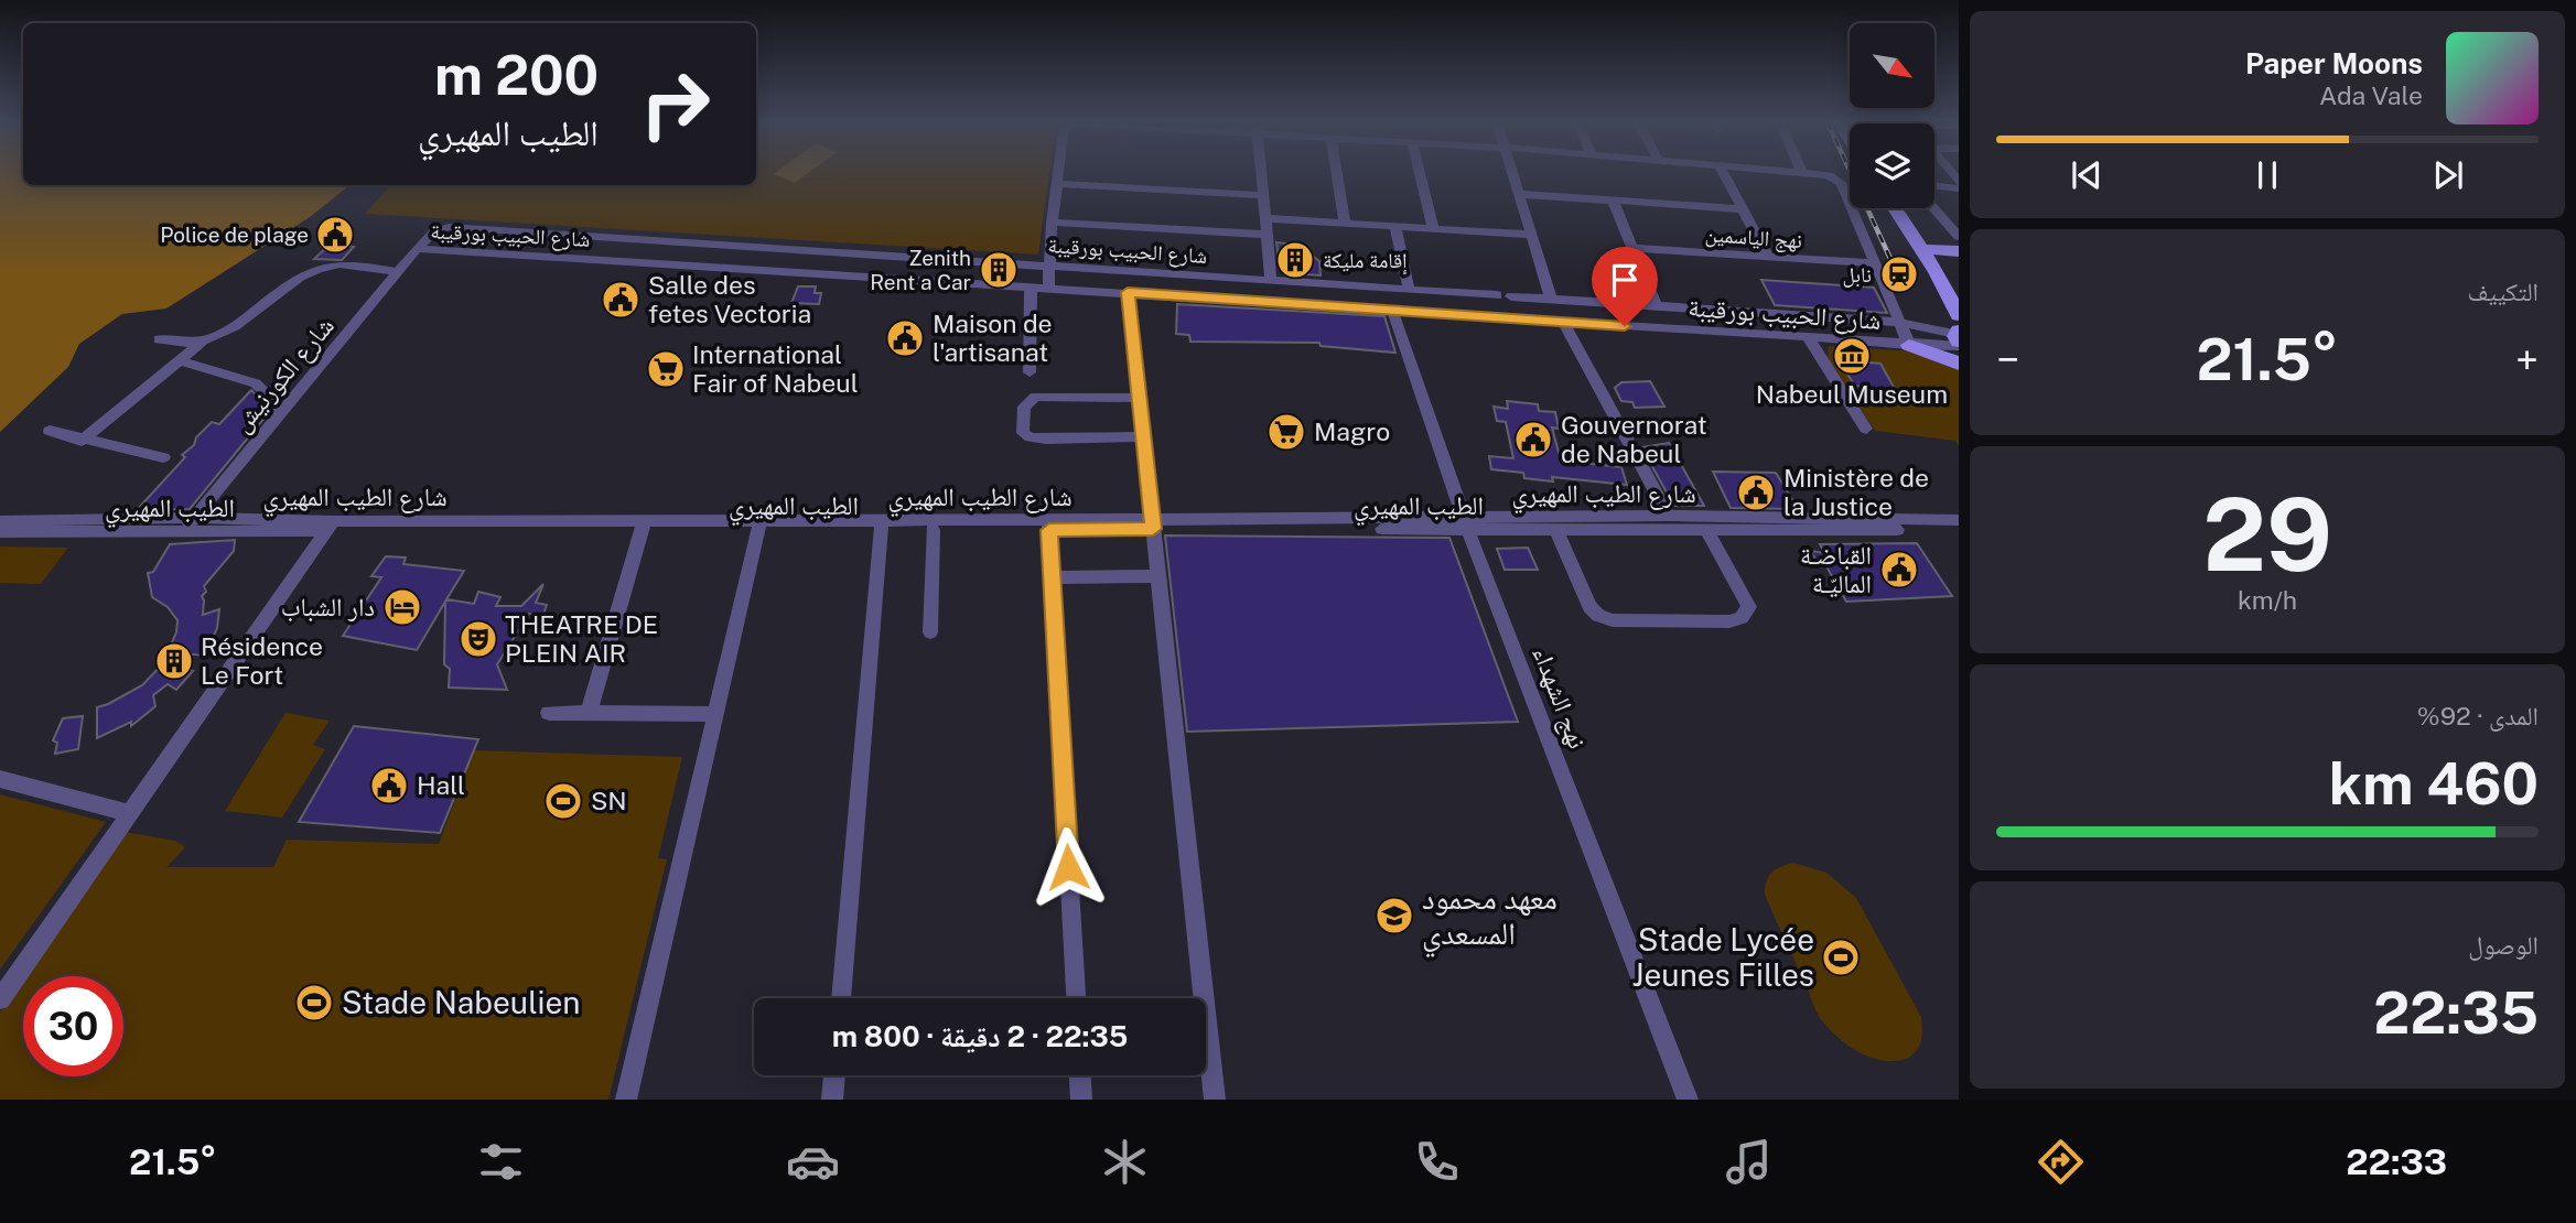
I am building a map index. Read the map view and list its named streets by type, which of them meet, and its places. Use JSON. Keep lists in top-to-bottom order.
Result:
{
  "streets": {
    "street": [
      "شارع الحبيب بورقيبة",
      "نهج الياسمين",
      "شارع الكورنيش",
      "شارع الطيب المهيري",
      "الطيب المهيري",
      "نهج الشهداء"
    ]
  },
  "crossings": [
    ["شارع الحبيب بورقيبة", "شارع الكورنيش"],
    ["شارع الحبيب بورقيبة", "نهج الشهداء"],
    ["شارع الكورنيش", "الطيب المهيري"],
    ["شارع الطيب المهيري", "الطيب المهيري"],
    ["شارع الطيب المهيري", "نهج الشهداء"],
    ["الطيب المهيري", "نهج الشهداء"]
  ],
  "places": {
    "public building": [
      "Police de plage",
      "Salle des fetes Vectoria",
      "Maison de l'artisanat",
      "Gouvernorat de Nabeul",
      "Ministère de la Justice",
      "القباضـة الماليّـة",
      "Hall"
    ],
    "building": ["إقامة مليكة", "Zenith Rent a Car", "Résidence Le Fort"],
    "station": ["نابل"],
    "museum": ["Nabeul Museum"],
    "supermarket": ["International Fair of Nabeul", "Magro"],
    "hotel": ["دار الشباب"],
    "theatre": ["THEATRE DE PLEIN AIR"],
    "sports": ["SN", "Stade Lycée Jeunes Filles", "Stade Nabeulien"],
    "school or university": ["معهد محمود المسعدي"]
  },
  "north": "bottom right",
  "page": {
    "turn": ["200 m", "الطيب المهيري"],
    "song": ["Paper Moons", "Ada Vale"],
    "tile": [
      "التكييف",
      ["29", "km/h"],
      ["المدى · 92%", "460 km"],
      ["الوصول", "22:35"]
    ],
    "heat": ["−", "21.5°", "+"],
    "limit": "30",
    "trip": "22:35 · 2 دقيقة · 800 m",
    "tabs": ["22:33", "21.5°"]
  }
}
